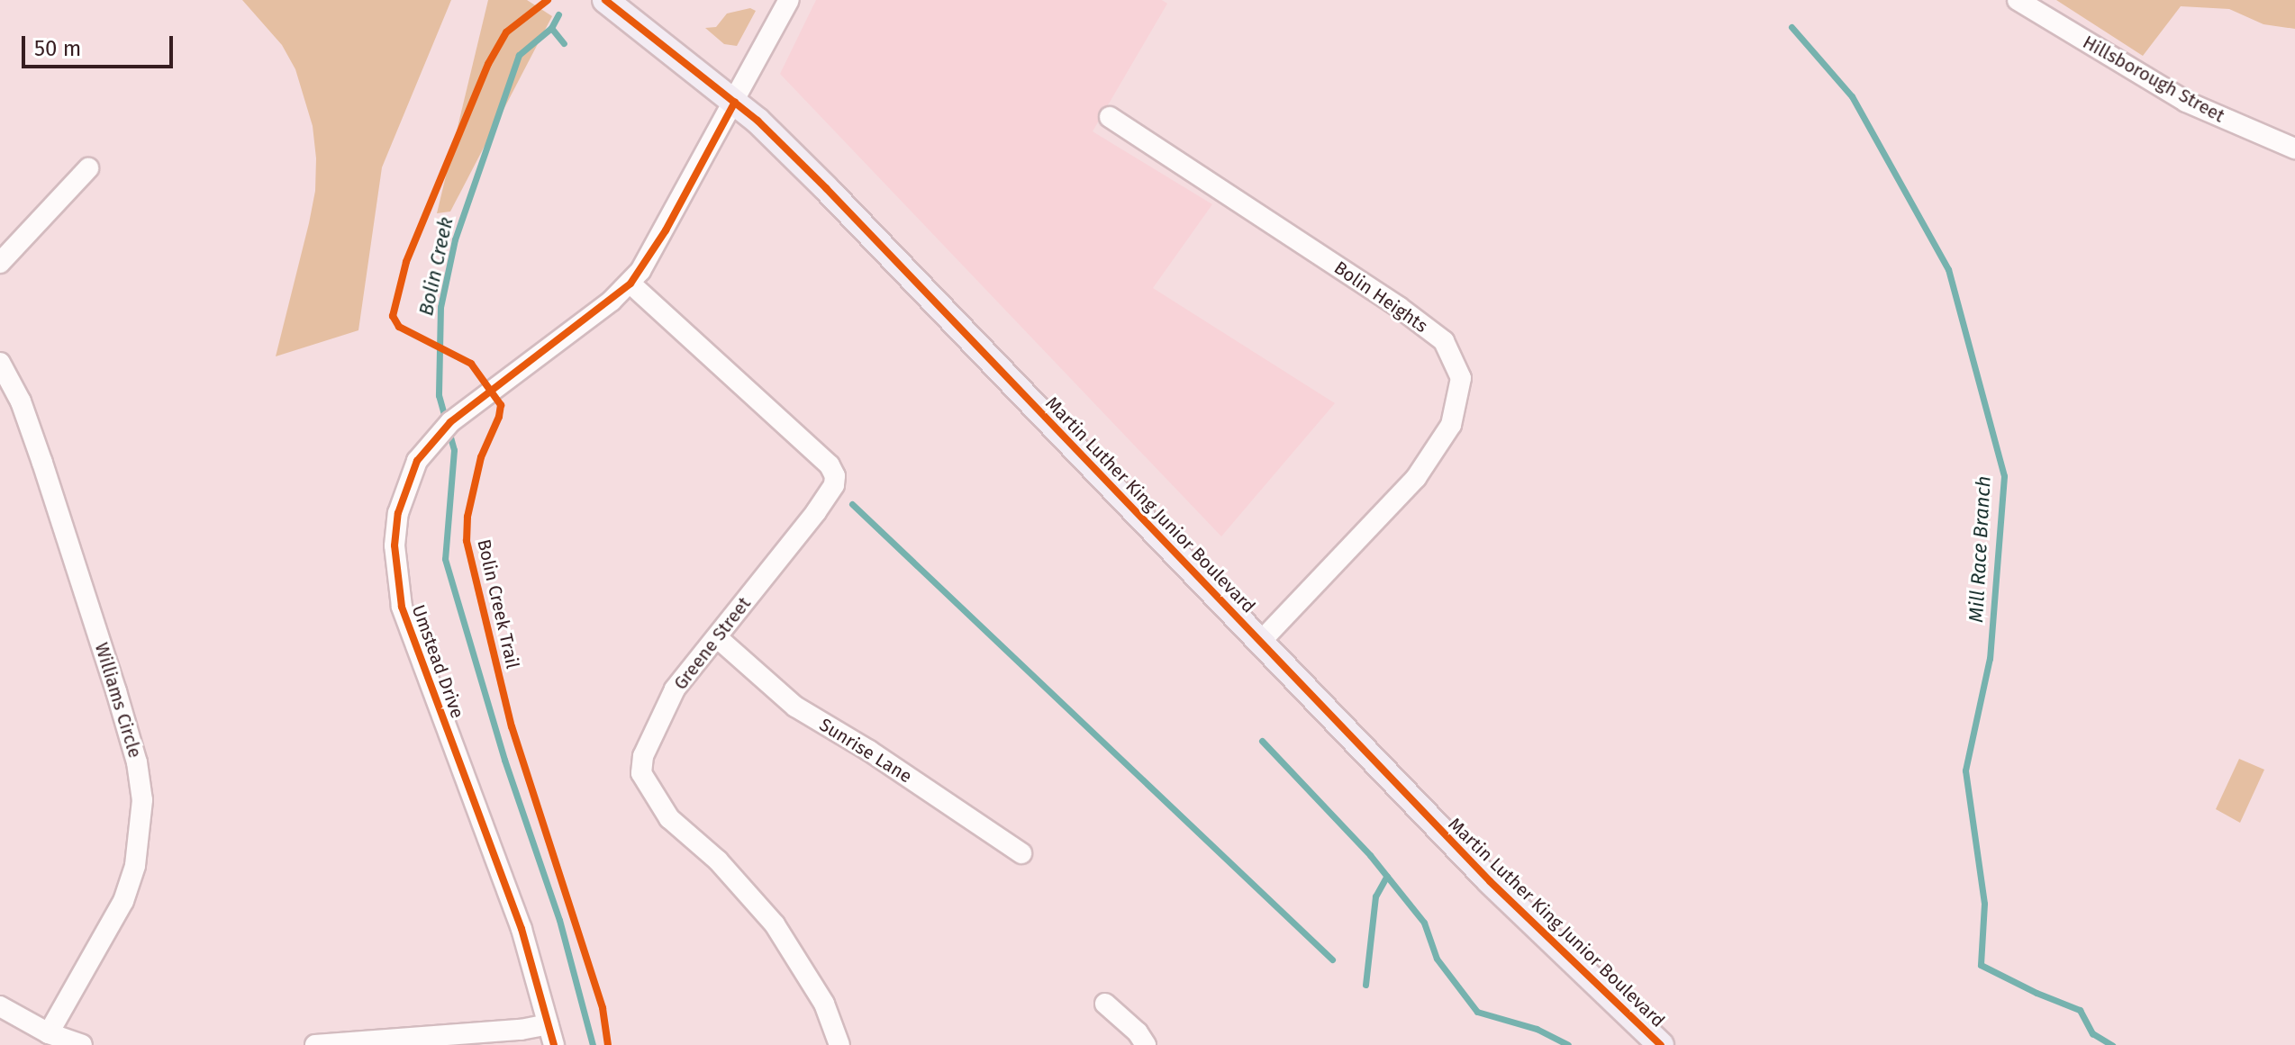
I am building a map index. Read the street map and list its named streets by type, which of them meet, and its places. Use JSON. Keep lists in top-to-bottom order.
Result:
{
  "streets": {
    "main road": ["Martin Luther King Junior Boulevard"],
    "street": [
      "Hillsborough Street",
      "Bolin Heights",
      "Greene Street",
      "Umstead Drive",
      "Williams Circle",
      "Sunrise Lane"
    ],
    "cycle path": ["Bolin Creek Trail"]
  },
  "crossings": [
    ["Bolin Heights", "Martin Luther King Junior Boulevard"],
    ["Martin Luther King Junior Boulevard", "Umstead Drive"],
    ["Greene Street", "Umstead Drive"],
    ["Greene Street", "Sunrise Lane"]
  ],
  "water": ["Bolin Creek", "Mill Race Branch"],
  "scale_bar": "50 m"
}
